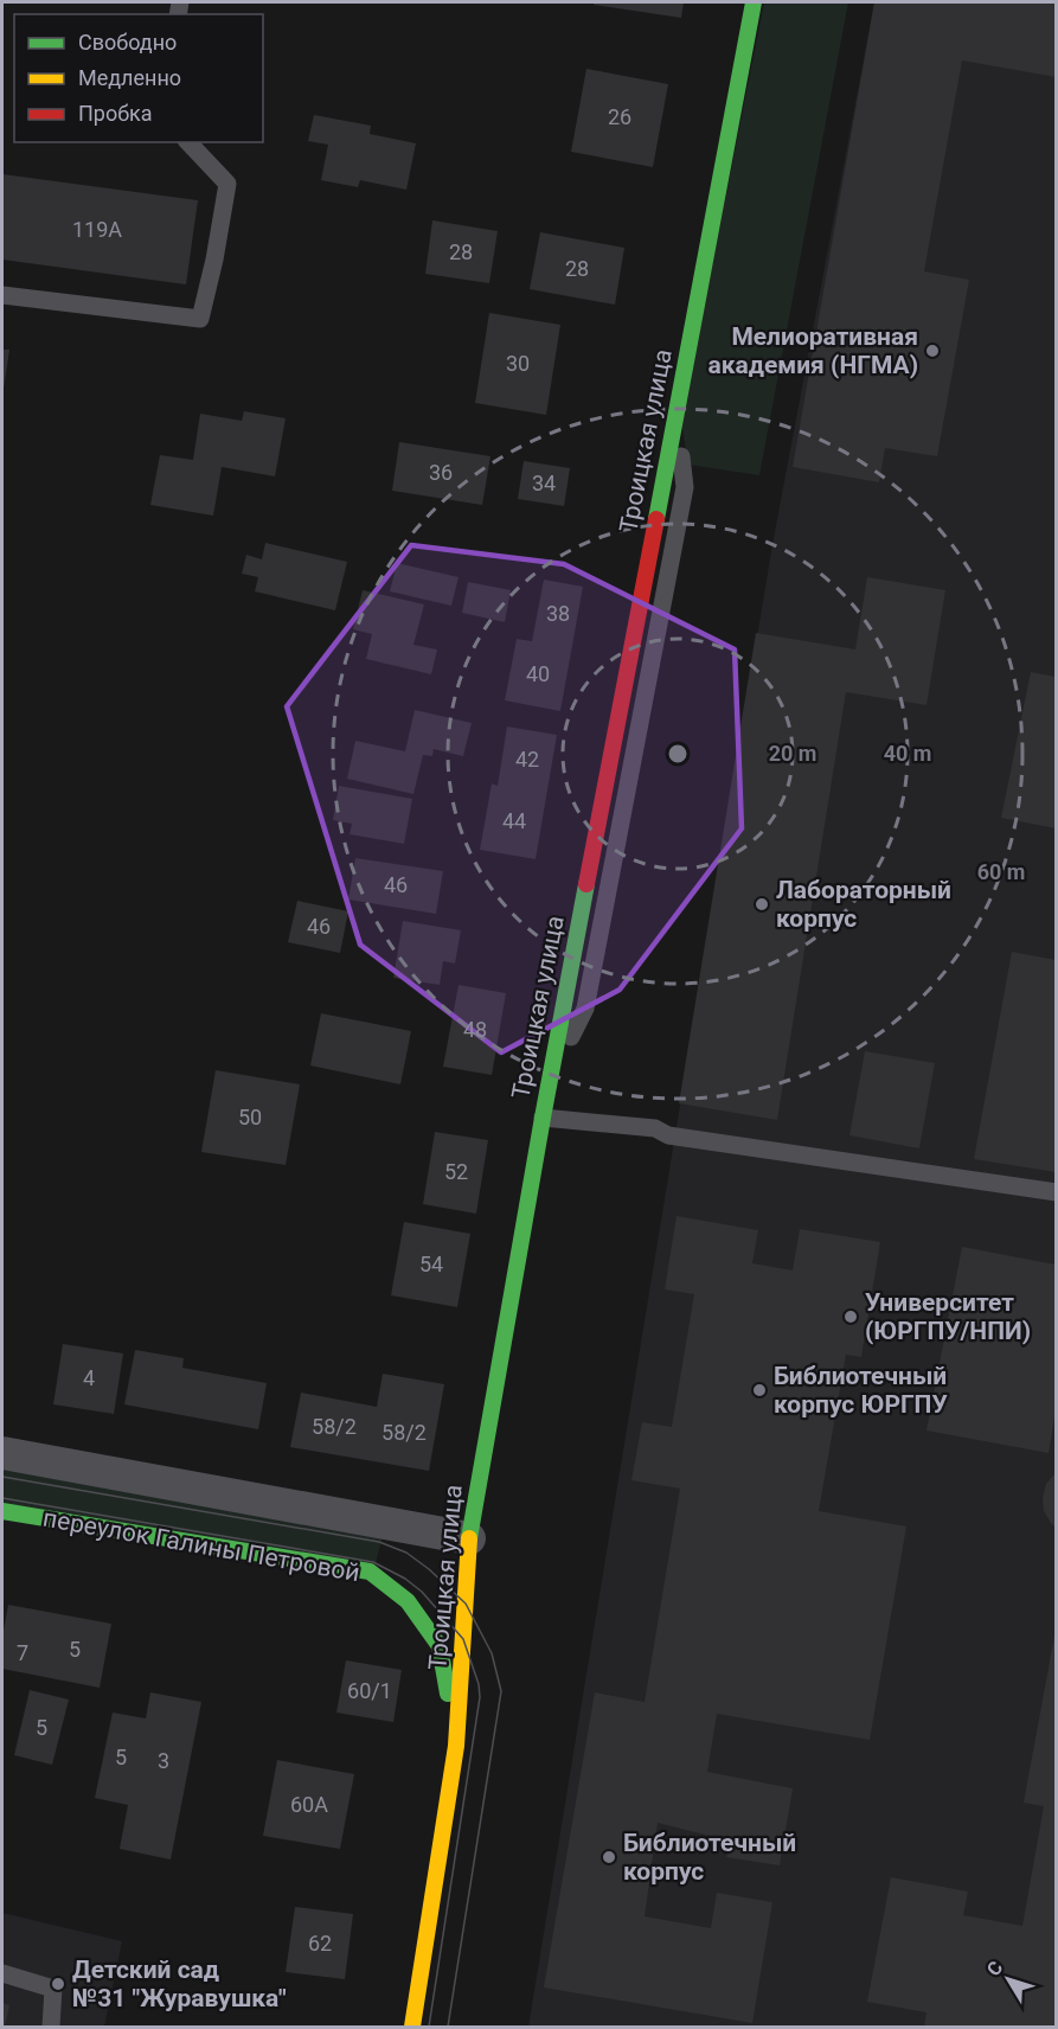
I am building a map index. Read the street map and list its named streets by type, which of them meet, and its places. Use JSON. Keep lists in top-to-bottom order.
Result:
{
  "streets": {
    "street": ["Троицкая улица", "переулок Галины Петровой"]
  },
  "crossings": [
    ["Троицкая улица", "переулок Галины Петровой"]
  ],
  "places": [
    "Мелиоративная академия (НГМА)",
    "Лабораторный корпус",
    "Университет (ЮРГПУ/НПИ)",
    "Библиотечный корпус ЮРГПУ",
    "Библиотечный корпус",
    "Детский сад №31 \"Журавушка\""
  ],
  "house_numbers": [
    "26",
    "119А",
    "28",
    "28",
    "30",
    "36",
    "34",
    "38",
    "40",
    "42",
    "44",
    "46",
    "46",
    "48",
    "50",
    "52",
    "54",
    "4",
    "58/2",
    "58/2",
    "5",
    "7",
    "60/1",
    "5",
    "5",
    "3",
    "60А",
    "62"
  ],
  "legend": ["Свободно", "Медленно", "Пробка"],
  "north": "top left",
  "rings": ["20 m", "40 m", "60 m"]
}
